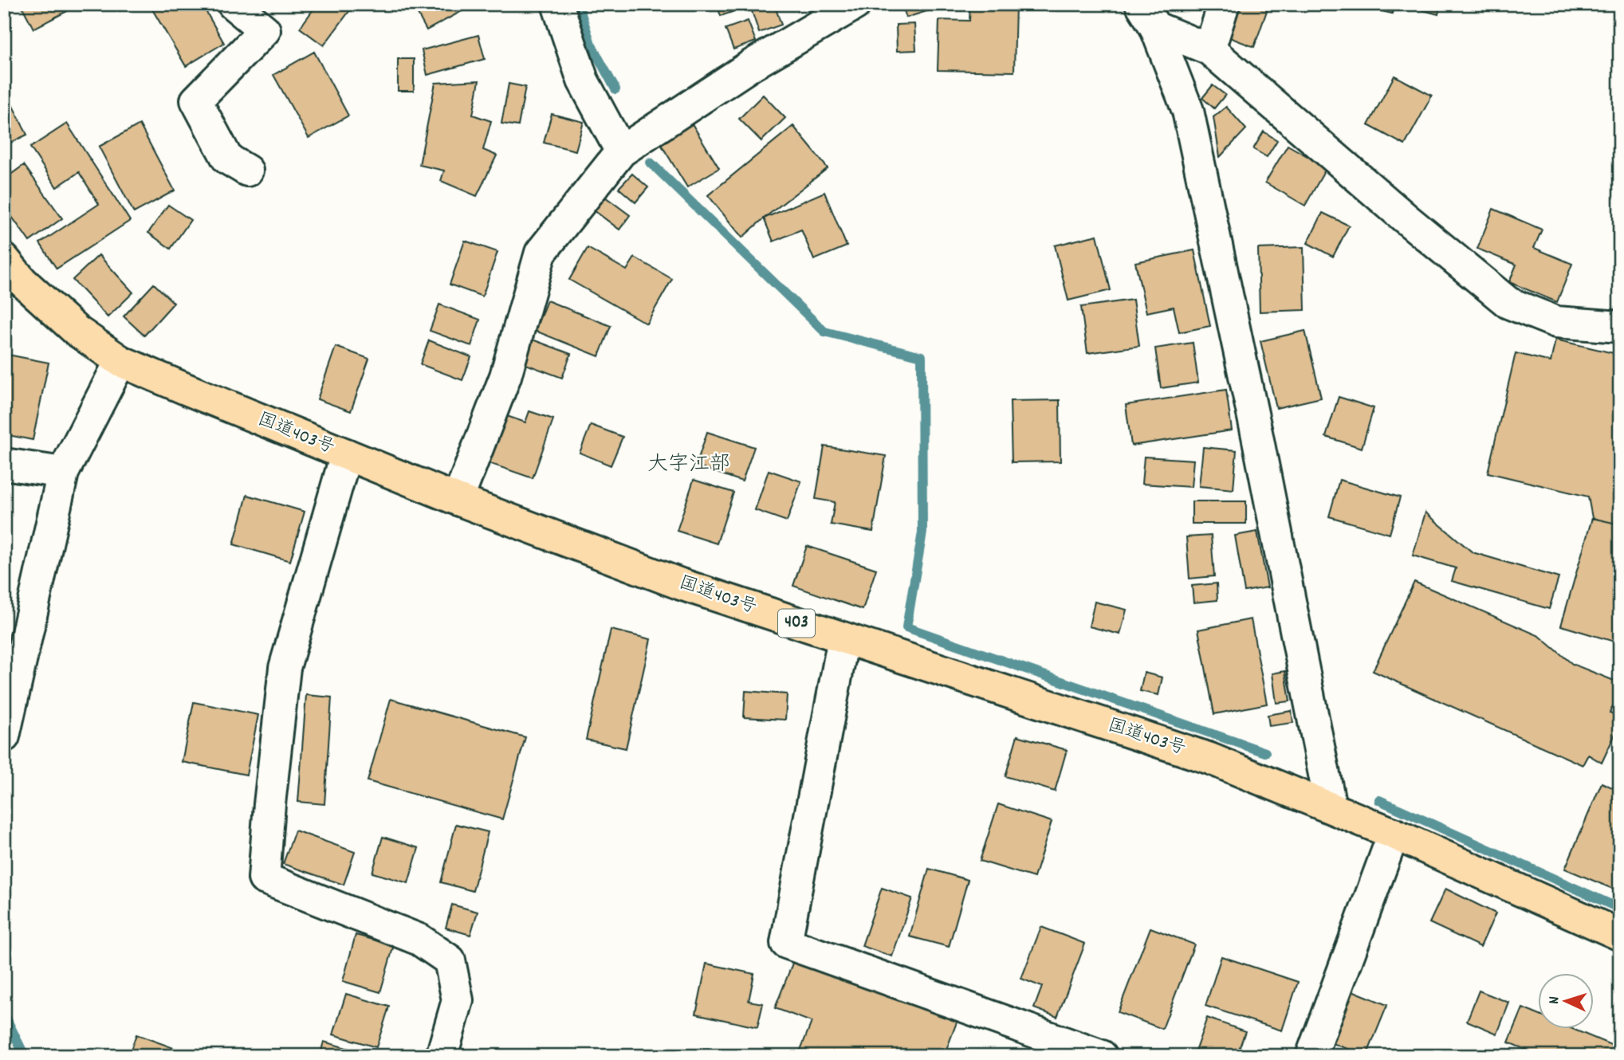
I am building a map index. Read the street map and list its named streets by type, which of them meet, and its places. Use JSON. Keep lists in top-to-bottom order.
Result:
{
  "streets": {
    "highway": ["国道403号", "403"]
  },
  "districts": ["大字江部"],
  "north": "left"
}
